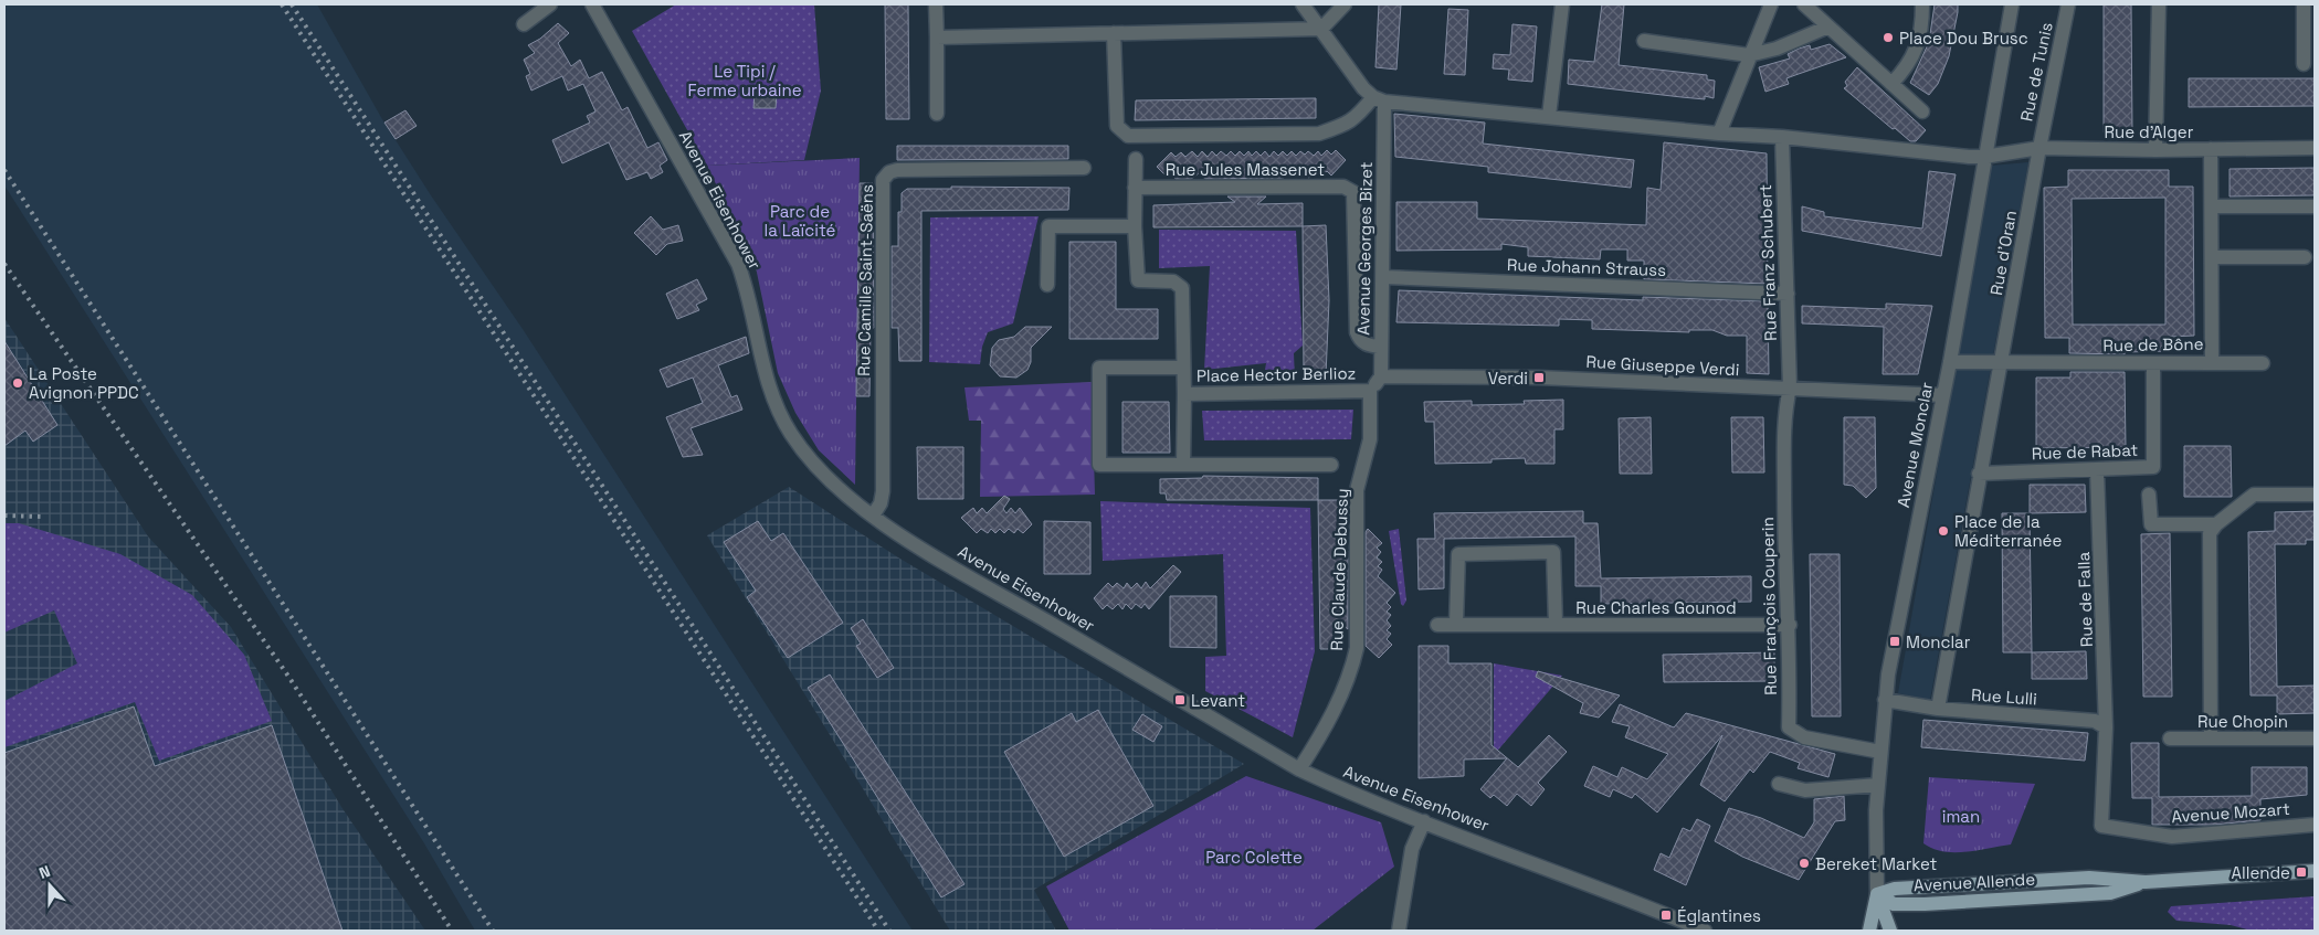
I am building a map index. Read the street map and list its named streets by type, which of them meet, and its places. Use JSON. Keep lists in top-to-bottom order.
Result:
{
  "streets": {
    "main road": ["Avenue Monclar", "Avenue Allende"],
    "street": [
      "Rue de Tunis",
      "Rue d'Alger",
      "Rue Jules Massenet",
      "Avenue Eisenhower",
      "Avenue Georges Bizet",
      "Rue d'Oran",
      "Rue Franz Schubert",
      "Rue Johann Strauss",
      "Rue Camille Saint-Saëns",
      "Rue de Bône",
      "Rue Giuseppe Verdi",
      "Place Hector Berlioz",
      "Rue de Rabat",
      "Rue Claude Debussy",
      "Rue de Falla",
      "Rue François Couperin",
      "Rue Charles Gounod",
      "Rue Lulli",
      "Rue Chopin",
      "Avenue Mozart"
    ]
  },
  "crossings": [
    ["Rue de Tunis", "Rue d'Alger"],
    ["Rue de Tunis", "Rue d'Oran"],
    ["Rue d'Alger", "Avenue Georges Bizet"],
    ["Rue d'Alger", "Rue d'Oran"],
    ["Rue d'Alger", "Rue Franz Schubert"],
    ["Rue d'Alger", "Rue de Bône"],
    ["Rue d'Alger", "Avenue Monclar"],
    ["Rue Jules Massenet", "Avenue Georges Bizet"],
    ["Rue Jules Massenet", "Place Hector Berlioz"],
    ["Avenue Eisenhower", "Rue Camille Saint-Saëns"],
    ["Avenue Eisenhower", "Rue Claude Debussy"],
    ["Avenue Georges Bizet", "Rue Johann Strauss"],
    ["Avenue Georges Bizet", "Rue Giuseppe Verdi"],
    ["Rue d'Oran", "Rue de Bône"],
    ["Rue d'Oran", "Rue de Rabat"],
    ["Rue d'Oran", "Rue Lulli"],
    ["Rue Franz Schubert", "Rue Johann Strauss"],
    ["Rue Franz Schubert", "Rue Giuseppe Verdi"],
    ["Rue Franz Schubert", "Rue François Couperin"],
    ["Rue de Bône", "Avenue Monclar"],
    ["Rue de Bône", "Rue de Rabat"],
    ["Rue Giuseppe Verdi", "Avenue Monclar"],
    ["Rue Giuseppe Verdi", "Rue François Couperin"],
    ["Place Hector Berlioz", "Rue Claude Debussy"],
    ["Avenue Monclar", "Rue François Couperin"],
    ["Avenue Monclar", "Rue Lulli"],
    ["Avenue Monclar", "Avenue Allende"],
    ["Rue de Rabat", "Rue de Falla"],
    ["Rue de Falla", "Rue Lulli"],
    ["Rue de Falla", "Avenue Mozart"],
    ["Rue François Couperin", "Rue Charles Gounod"],
    ["Rue Lulli", "Avenue Mozart"]
  ],
  "parks": [
    "Le Tipi / Ferme urbaine",
    "Parc de la Laïcité",
    "iman",
    "Parc Colette"
  ],
  "places": {
    "other": [
      "Place Dou Brusc",
      "La Poste Avignon PPDC",
      "Place de la Méditerranée",
      "Bereket Market"
    ],
    "transit": [
      "Verdi",
      "Monclar",
      "Levant",
      "Allende",
      "Églantines"
    ]
  },
  "north": "top"
}
